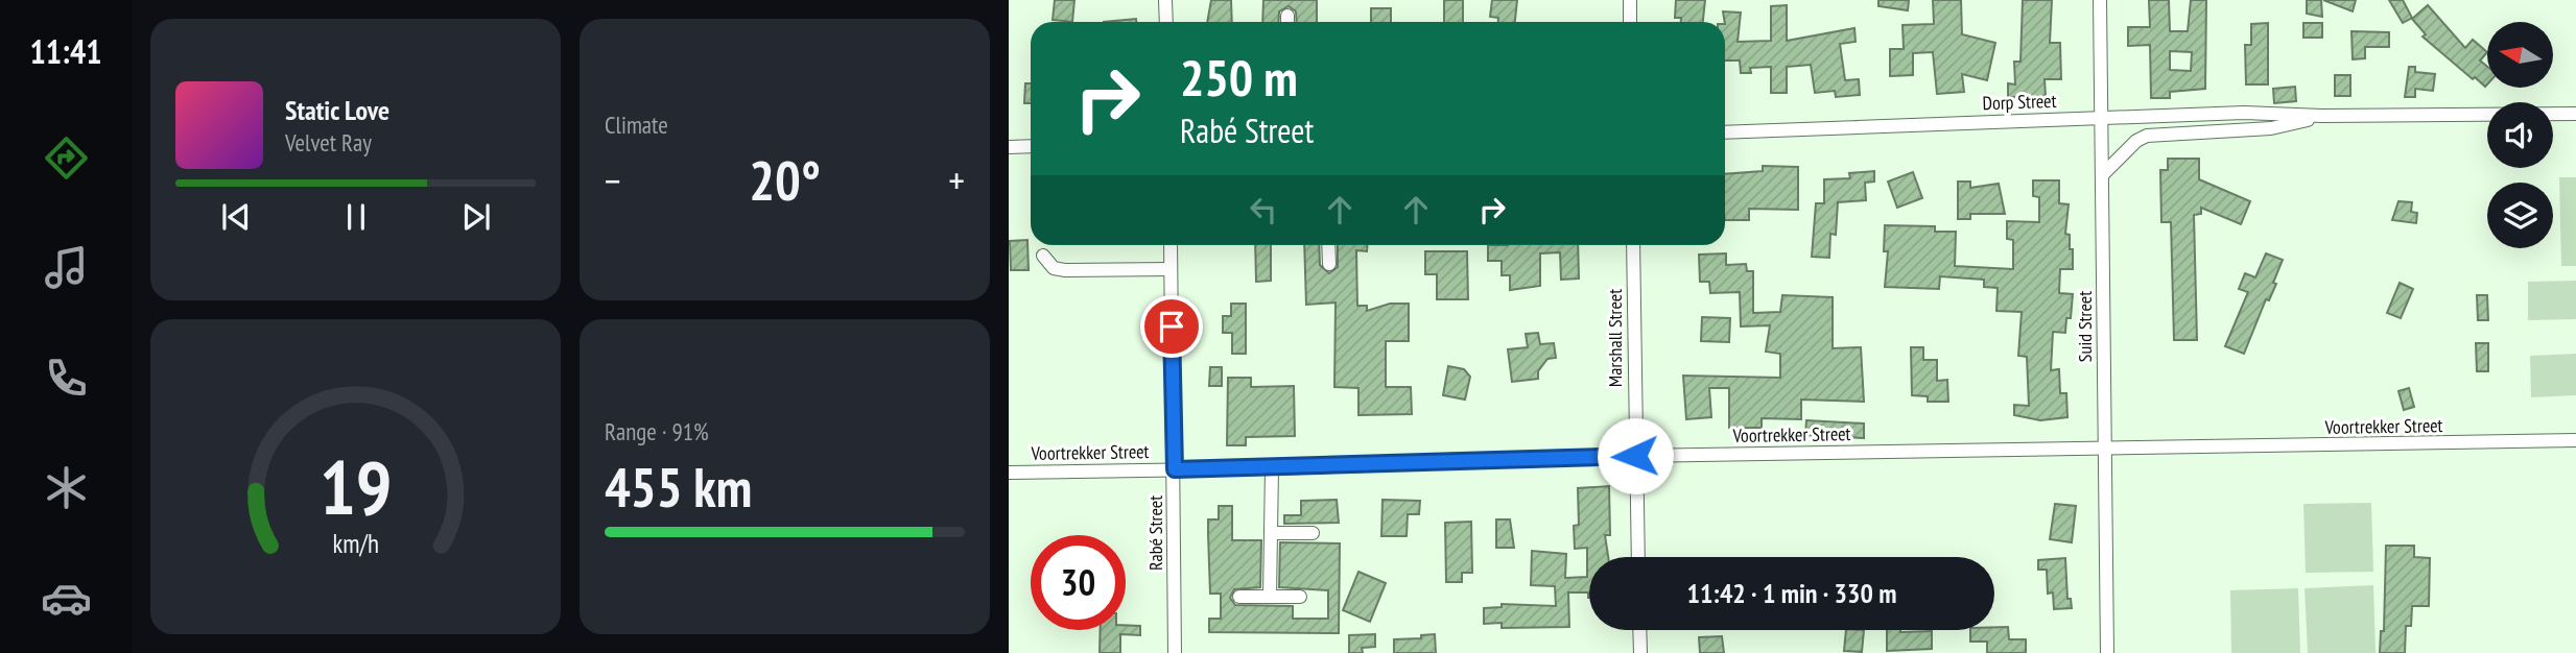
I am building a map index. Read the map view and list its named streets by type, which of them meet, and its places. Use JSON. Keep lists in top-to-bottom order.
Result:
{
  "streets": {
    "street": [
      "Dorp Street",
      "Suid Street",
      "Marshall Street",
      "Voortrekker Street",
      "Rabé Street"
    ]
  },
  "crossings": [
    ["Dorp Street", "Suid Street"],
    ["Suid Street", "Voortrekker Street"],
    ["Marshall Street", "Voortrekker Street"],
    ["Voortrekker Street", "Rabé Street"]
  ],
  "north": "left",
  "page": {
    "tabs": "11:41",
    "tile": [
      "Climate",
      ["Range · 91%", "455 km"]
    ],
    "turn": ["250 m", "Rabé Street"],
    "song": ["Static Love", "Velvet Ray"],
    "heat": ["−", "20°", "+"],
    "limit": "30",
    "trip": "11:42 · 1 min · 330 m",
    "gauge": ["19", "km/h"]
  }
}
